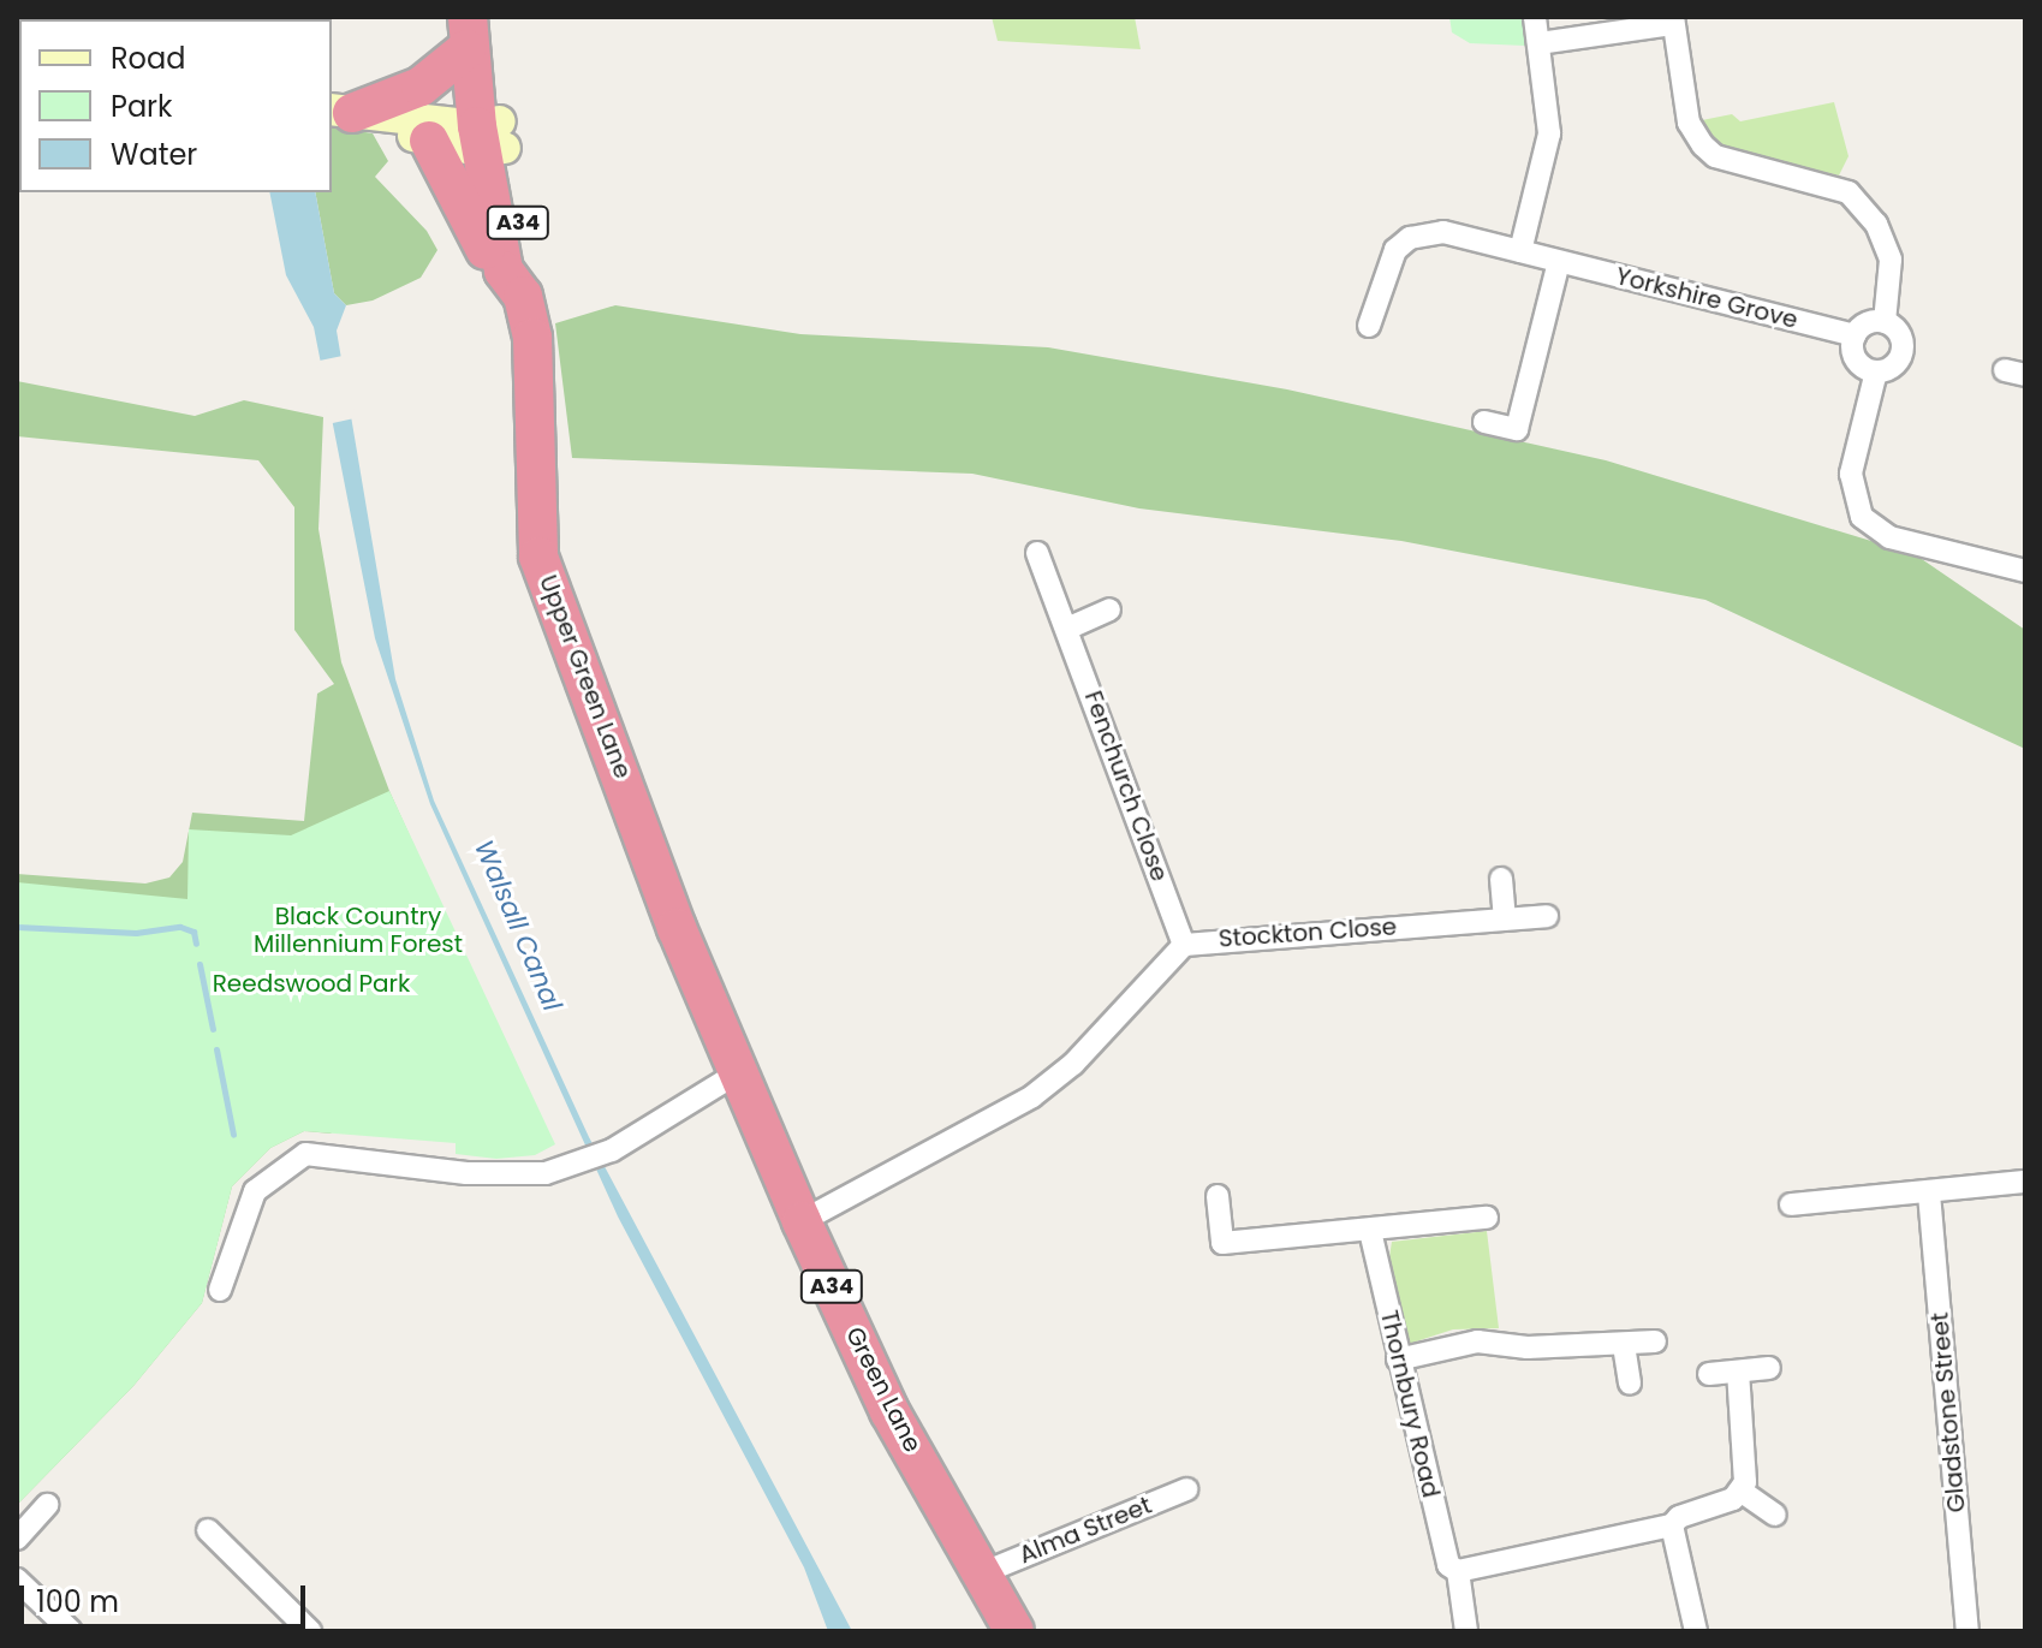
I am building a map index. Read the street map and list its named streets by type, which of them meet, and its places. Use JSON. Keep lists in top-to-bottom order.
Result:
{
  "streets": {
    "highway": ["A34", "Upper Green Lane", "Green Lane"],
    "street": [
      "Yorkshire Grove",
      "Fenchurch Close",
      "Stockton Close",
      "Thornbury Road",
      "Gladstone Street",
      "Alma Street"
    ]
  },
  "crossings": [
    ["A34", "Upper Green Lane"],
    ["Upper Green Lane", "Green Lane"],
    ["Fenchurch Close", "Stockton Close"],
    ["Stockton Close", "Green Lane"],
    ["Green Lane", "Alma Street"]
  ],
  "water": ["Walsall Canal"],
  "parks": ["Black Country Millennium Forest", "Reedswood Park"],
  "legend": ["Road", "Park", "Water"],
  "scale_bar": "100 m"
}
